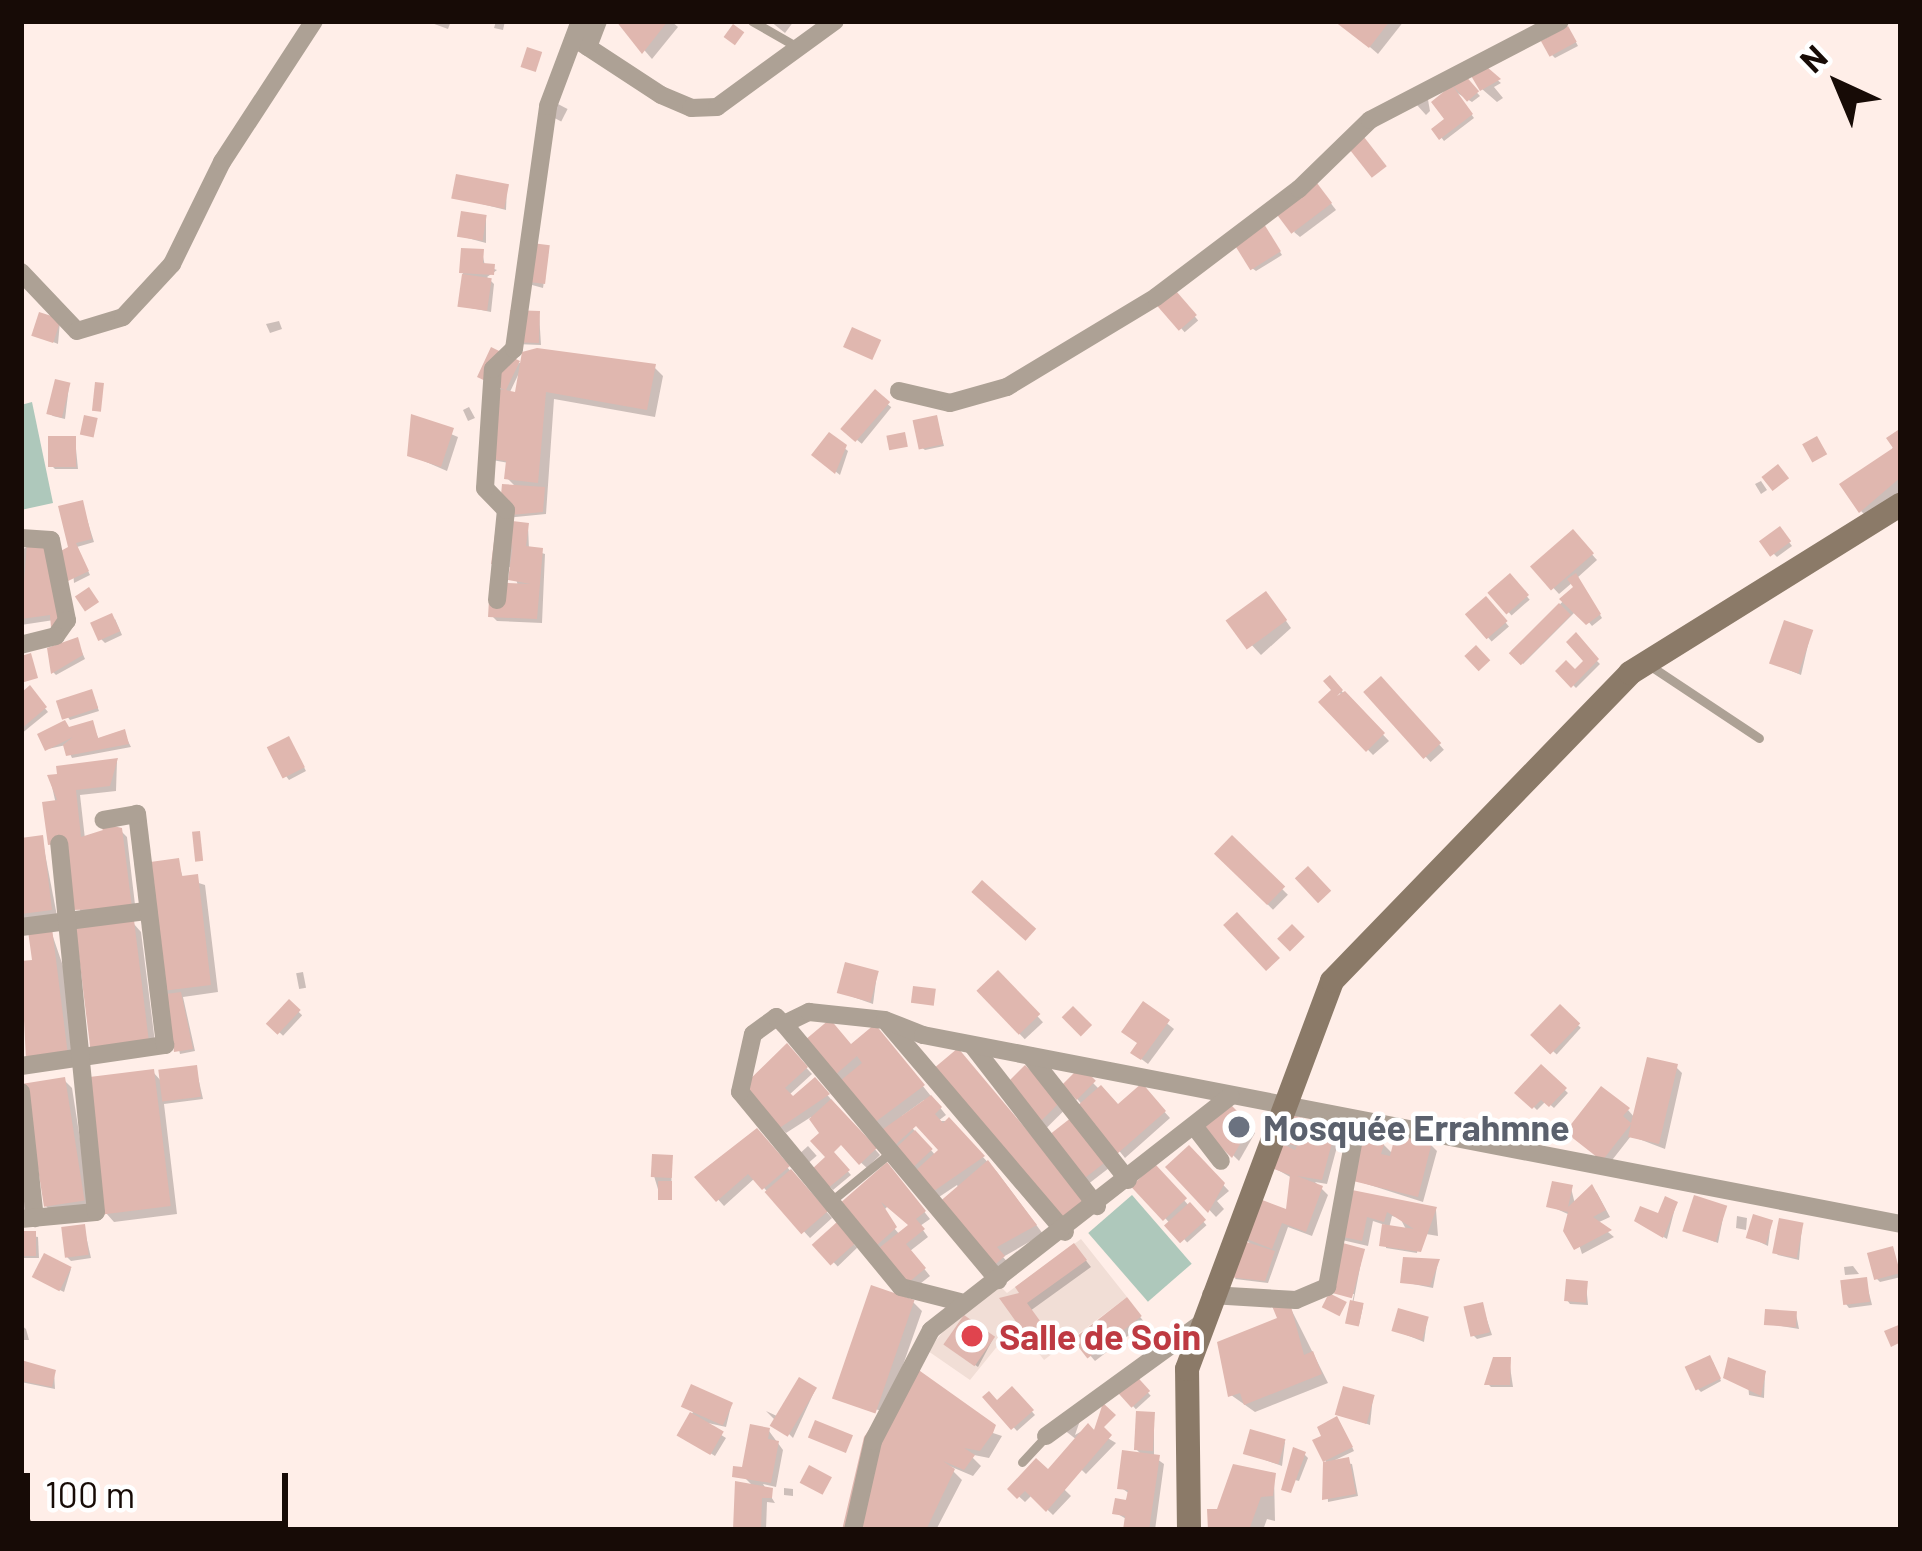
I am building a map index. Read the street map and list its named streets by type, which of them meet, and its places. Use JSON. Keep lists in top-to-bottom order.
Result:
{
  "places": ["Mosquée Errahmne", "Salle de Soin"],
  "scale_bar": "100 m",
  "north": "top left"
}
